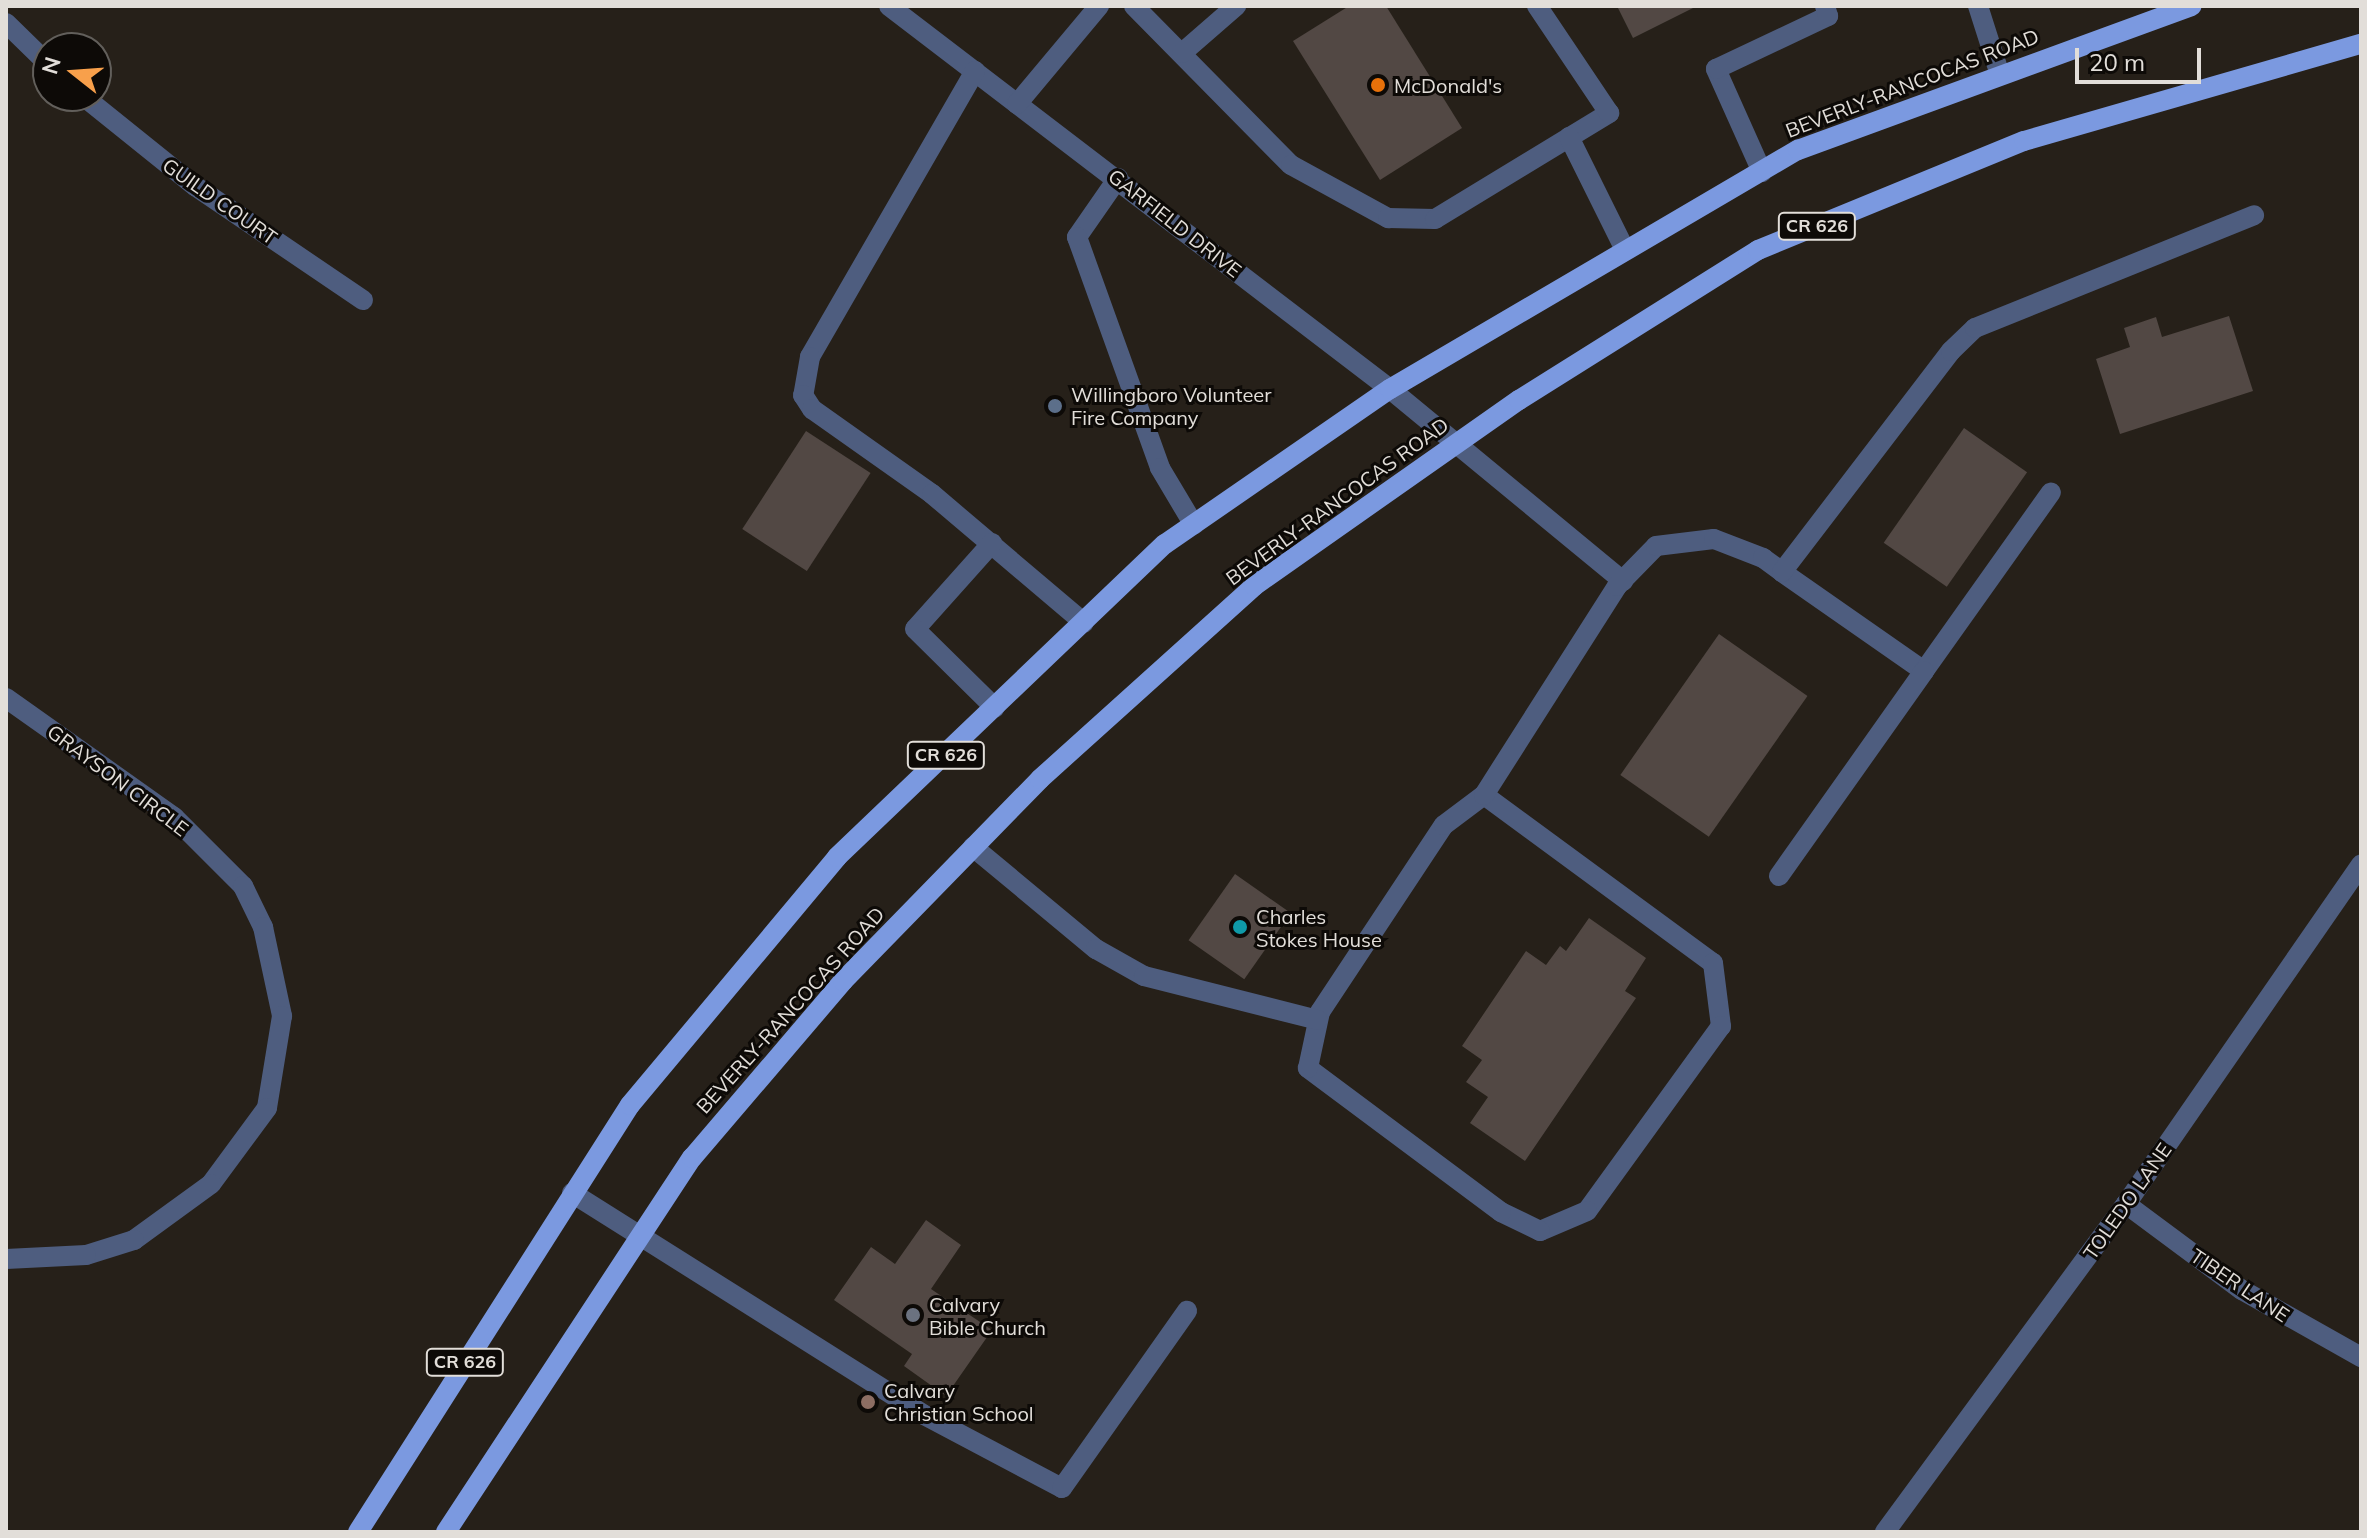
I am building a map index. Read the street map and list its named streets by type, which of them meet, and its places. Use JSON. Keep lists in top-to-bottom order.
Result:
{
  "streets": {
    "main road": ["BEVERLY-RANCOCAS ROAD", "CR 626"],
    "street": [
      "GUILD COURT",
      "GARFIELD DRIVE",
      "GRAYSON CIRCLE",
      "TOLEDO LANE",
      "TIBER LANE"
    ]
  },
  "crossings": [
    ["BEVERLY-RANCOCAS ROAD", "GARFIELD DRIVE"],
    ["TOLEDO LANE", "TIBER LANE"]
  ],
  "places": [
    "McDonald's",
    "Willingboro Volunteer Fire Company",
    "Charles Stokes House",
    "Calvary Bible Church",
    "Calvary Christian School"
  ],
  "scale_bar": "20 m",
  "north": "left"
}
